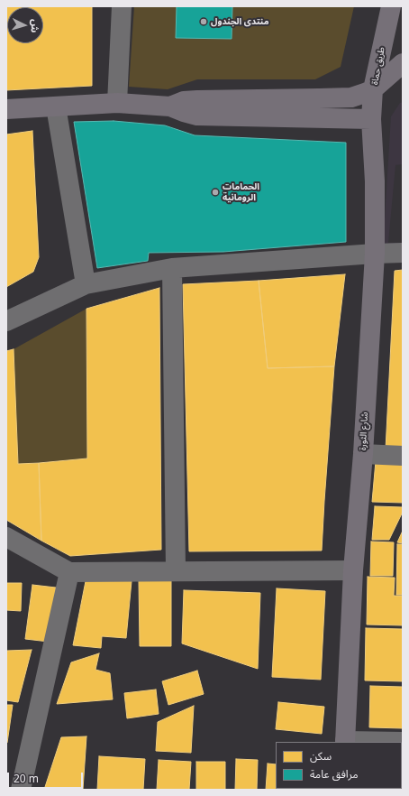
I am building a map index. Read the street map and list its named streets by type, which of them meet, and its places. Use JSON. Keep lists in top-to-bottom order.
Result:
{
  "streets": {
    "main road": ["طريق حماة", "شارع الثورة"]
  },
  "crossings": [
    ["طريق حماة", "شارع الثورة"]
  ],
  "places": ["منتدى الجندول", "الحمامات الرومانية"],
  "legend": ["سكن", "مرافق عامة"],
  "scale_bar": "20 m",
  "north": "right"
}
